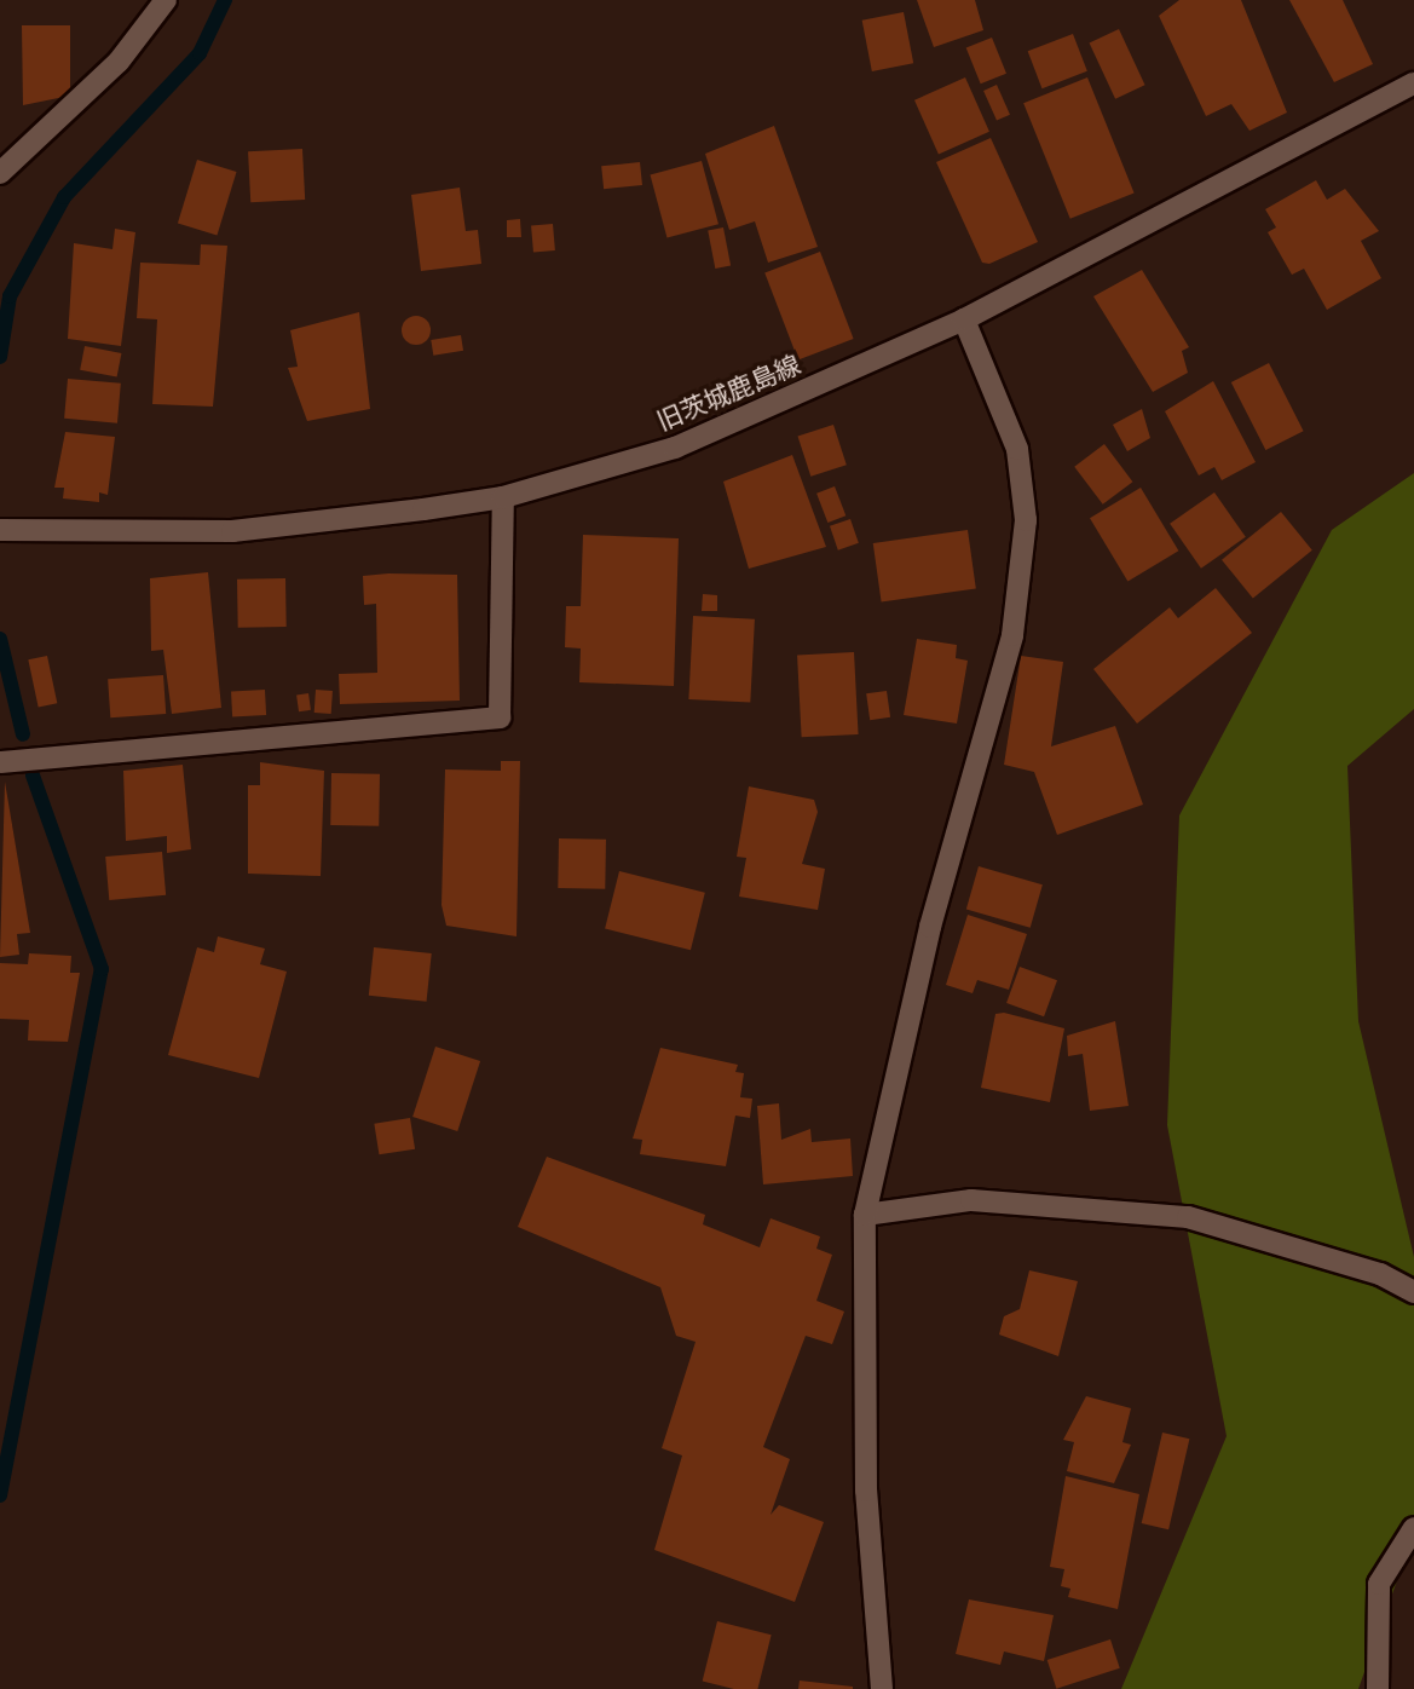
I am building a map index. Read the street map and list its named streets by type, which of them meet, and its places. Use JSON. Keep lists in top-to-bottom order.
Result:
{
  "streets": {
    "street": ["旧茨城鹿島線"]
  }
}
